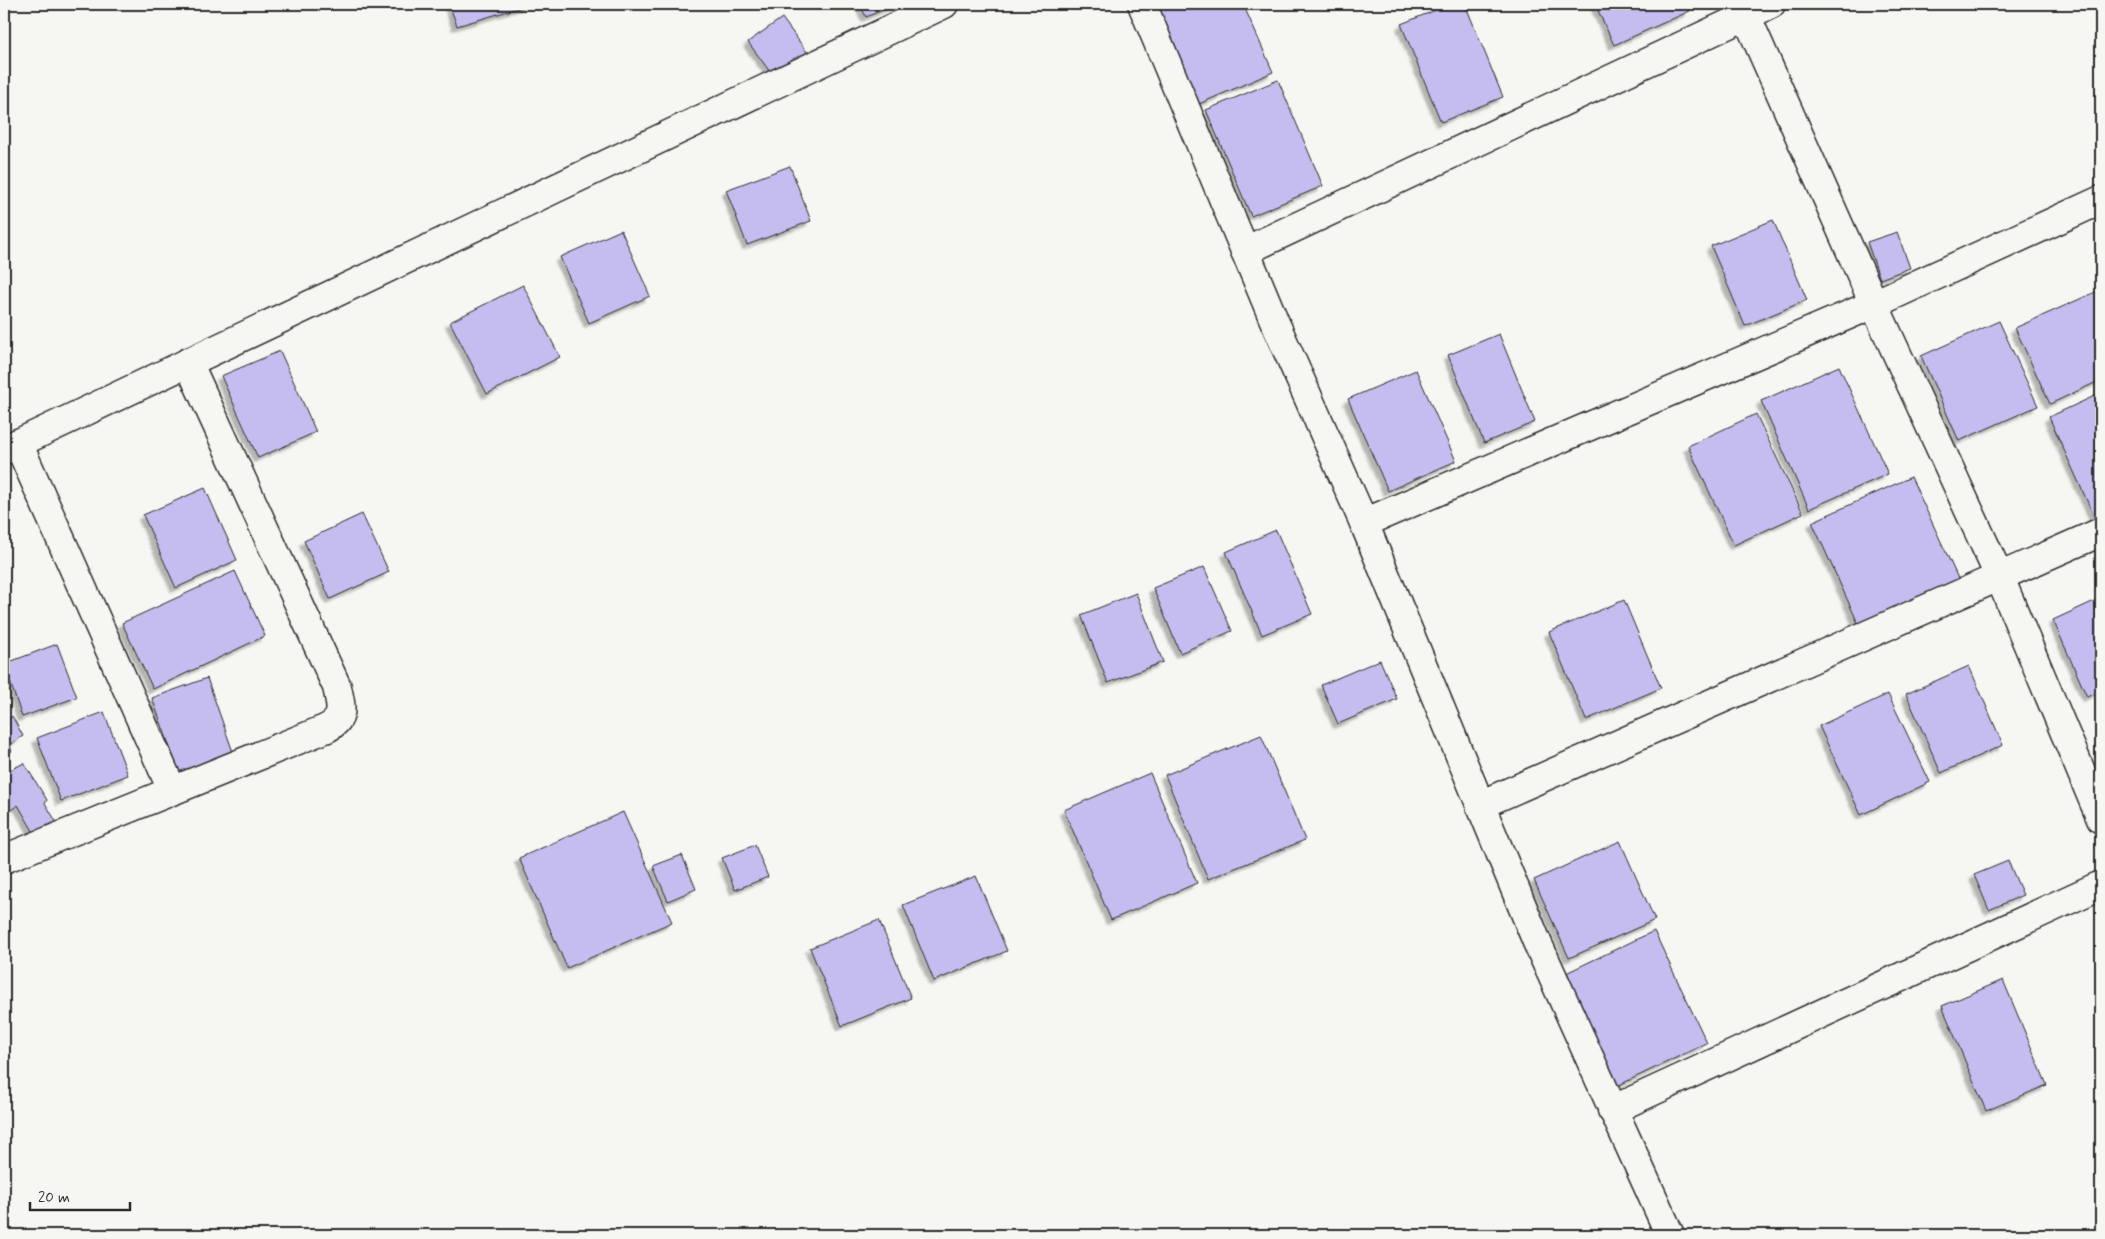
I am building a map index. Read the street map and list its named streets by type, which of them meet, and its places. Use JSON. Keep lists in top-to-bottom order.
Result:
{
  "scale_bar": "20 m"
}
